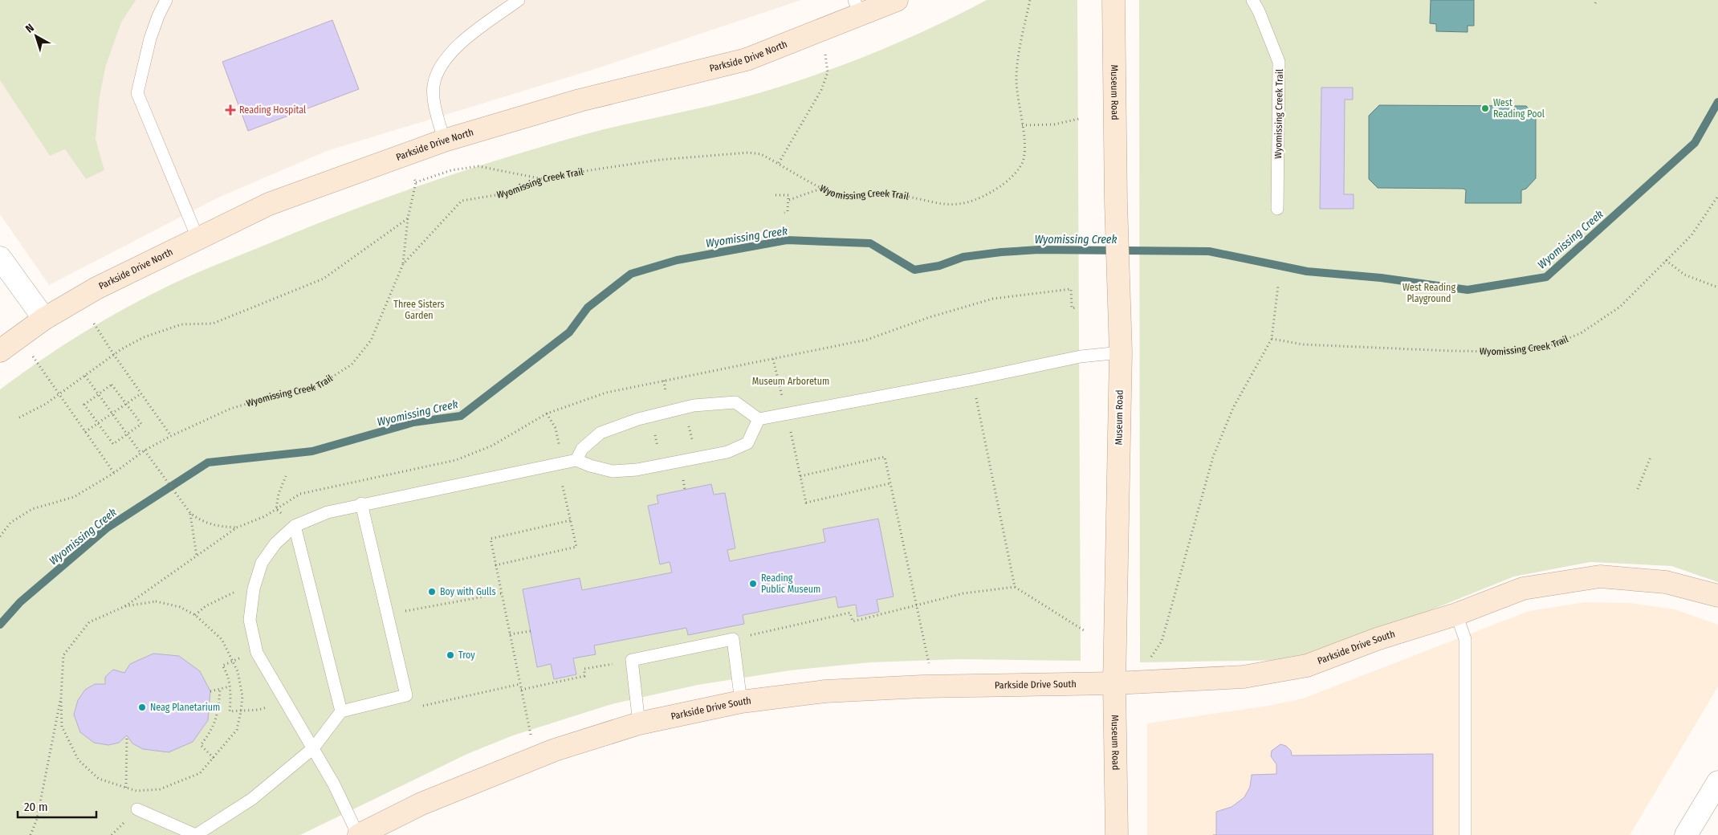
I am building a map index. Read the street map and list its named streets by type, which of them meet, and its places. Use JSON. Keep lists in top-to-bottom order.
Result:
{
  "streets": {
    "street": ["Parkside Drive North", "Museum Road", "Parkside Drive South"],
    "lane": ["Wyomissing Creek Trail"]
  },
  "crossings": [
    ["Museum Road", "Parkside Drive South"]
  ],
  "water": ["Wyomissing Creek"],
  "parks": ["West Reading Playground", "Three Sisters Garden", "Museum Arboretum"],
  "places": {
    "other": [
      "West Reading Pool",
      "Reading Public Museum",
      "Boy with Gulls",
      "Troy",
      "Neag Planetarium"
    ],
    "health": ["Reading Hospital"]
  },
  "scale_bar": "20 m",
  "north": "top left"
}
